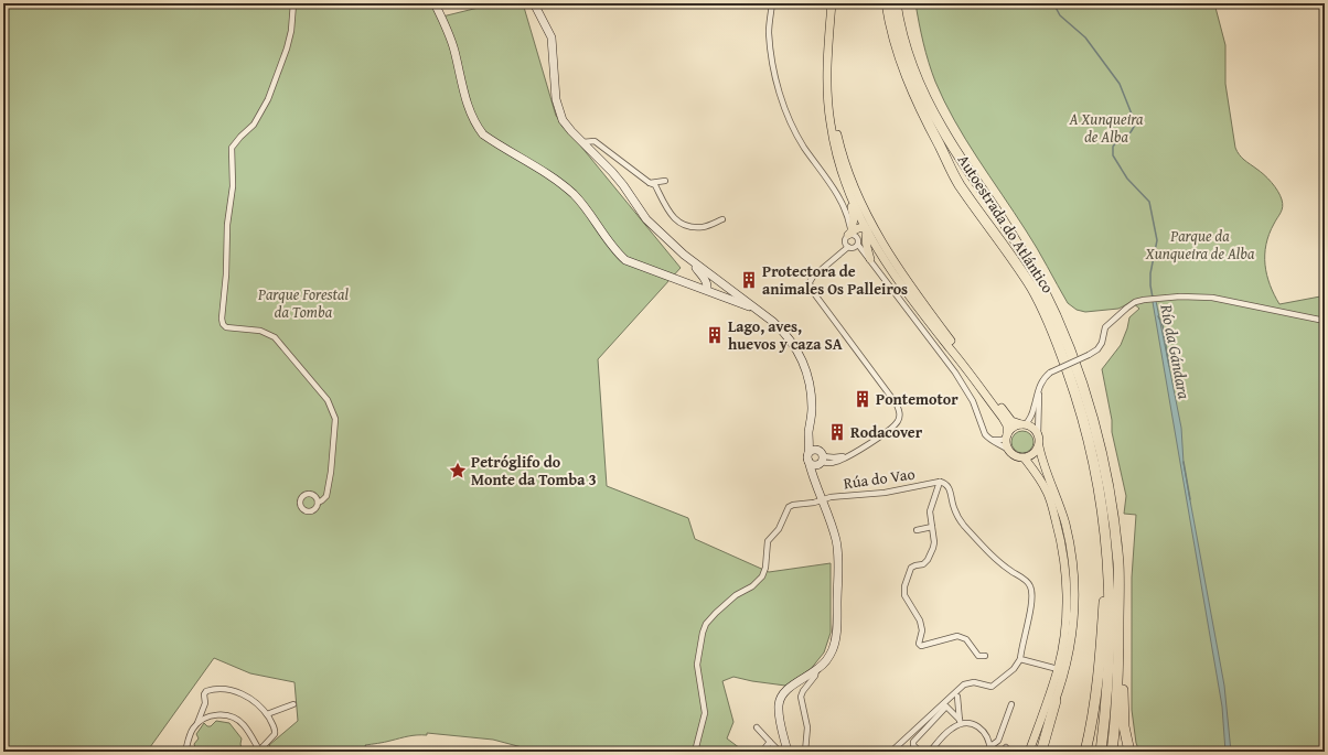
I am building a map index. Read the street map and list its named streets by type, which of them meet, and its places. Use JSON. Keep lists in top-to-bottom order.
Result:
{
  "streets": {
    "highway": ["Autoestrada do Atlántico"],
    "street": ["Rúa do Vao"]
  },
  "water": ["Río da Gándara"],
  "parks": ["A Xunqueira de Alba", "Parque da Xunqueira de Alba", "Parque Forestal da Tomba"],
  "places": {
    "building": [
      "Protectora de animales Os Palleiros",
      "Lago, aves, huevos y caza SA",
      "Pontemotor",
      "Rodacover"
    ],
    "place": ["Petróglifo do Monte da Tomba 3"]
  }
}
